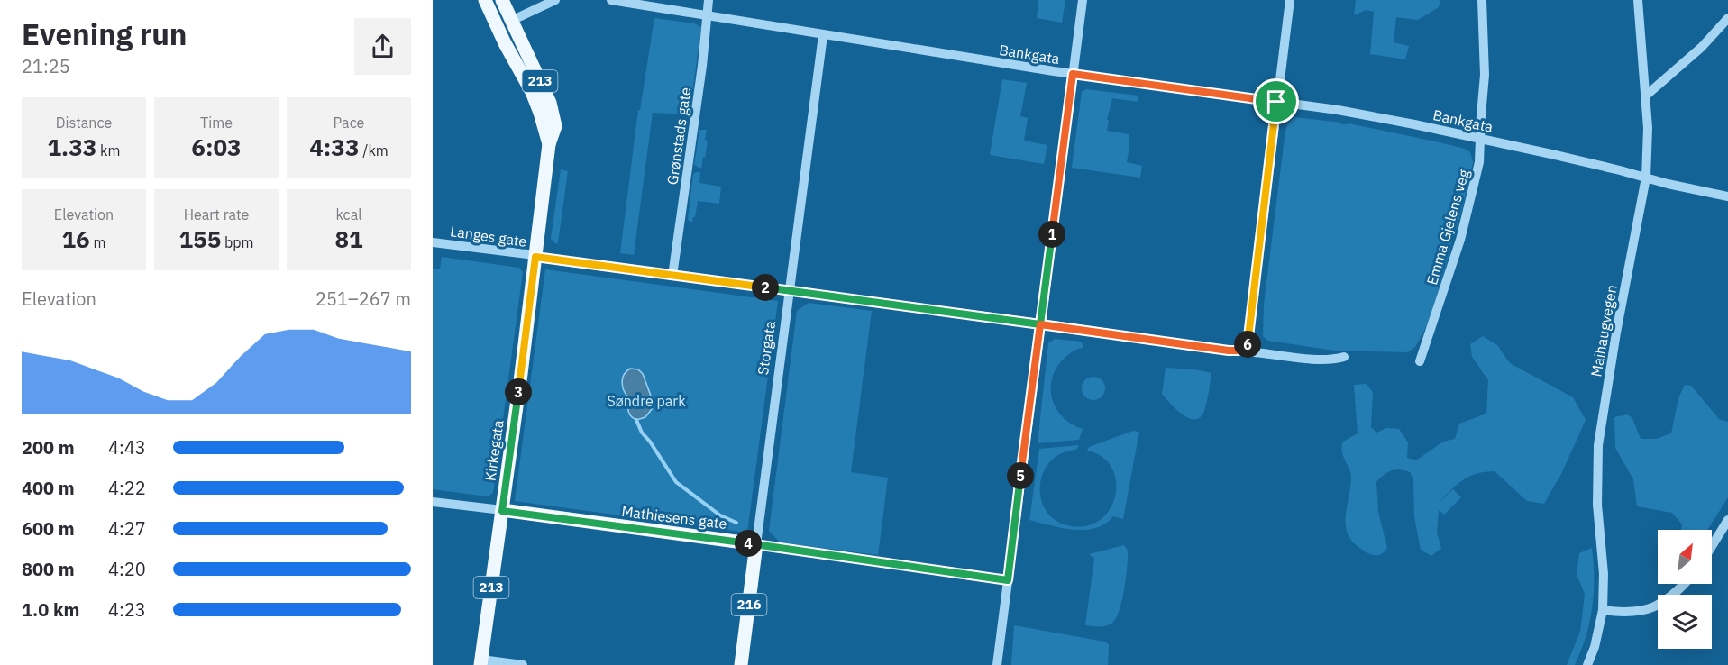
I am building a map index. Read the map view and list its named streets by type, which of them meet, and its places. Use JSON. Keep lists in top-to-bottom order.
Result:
{
  "streets": {
    "main road": [
      "213",
      "Storgata",
      "Kirkegata",
      "Mathiesens gate",
      "216"
    ],
    "street": [
      "Bankgata",
      "Grønstads gate",
      "Emma Gjelens veg",
      "Langes gate",
      "Maihaugvegen"
    ]
  },
  "crossings": [
    ["Bankgata", "Grønstads gate"],
    ["Bankgata", "Emma Gjelens veg"],
    ["Bankgata", "Maihaugvegen"],
    ["Bankgata", "Storgata"],
    ["213", "Kirkegata"],
    ["Grønstads gate", "Langes gate"],
    ["Langes gate", "Storgata"],
    ["Langes gate", "Kirkegata"],
    ["Storgata", "Mathiesens gate"],
    ["Kirkegata", "Mathiesens gate"]
  ],
  "parks": ["Søndre park"],
  "north": "top right",
  "page": {
    "heading": ["Evening run", "21:25"],
    "stats": [
      ["Distance", "1.33 km"],
      ["Time", "6:03"],
      ["Pace", "4:33 /km"],
      ["Elevation", "16 m"],
      ["Heart rate", "155 bpm"],
      ["kcal", "81"]
    ],
    "pins": [
      "1",
      "2",
      "6",
      "3",
      "5",
      "4"
    ],
    "chart": ["Elevation", "251–267 m"],
    "list": [
      {
        "name": "200 m",
        "note": "4:43"
      },
      {
        "name": "400 m",
        "note": "4:22"
      },
      {
        "name": "600 m",
        "note": "4:27"
      },
      {
        "name": "800 m",
        "note": "4:20"
      },
      {
        "name": "1.0 km",
        "note": "4:23"
      }
    ]
  }
}
